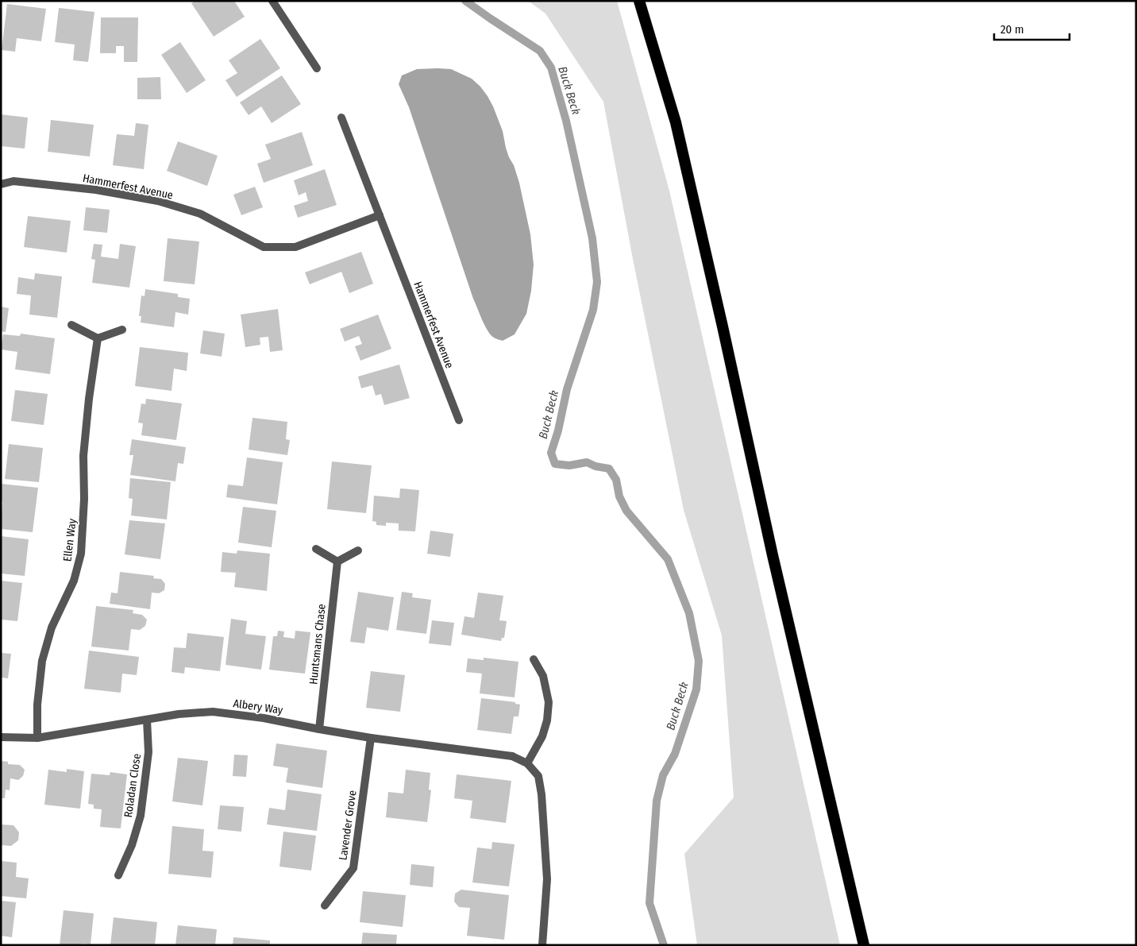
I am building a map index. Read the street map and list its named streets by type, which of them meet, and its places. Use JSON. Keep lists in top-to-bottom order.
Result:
{
  "streets": {
    "street": [
      "Hammerfest Avenue",
      "Ellen Way",
      "Huntsmans Chase",
      "Albery Way",
      "Roladan Close",
      "Lavender Grove"
    ]
  },
  "crossings": [
    ["Ellen Way", "Albery Way"],
    ["Huntsmans Chase", "Albery Way"],
    ["Albery Way", "Roladan Close"],
    ["Albery Way", "Lavender Grove"]
  ],
  "water": ["Buck Beck"],
  "scale_bar": "20 m"
}
